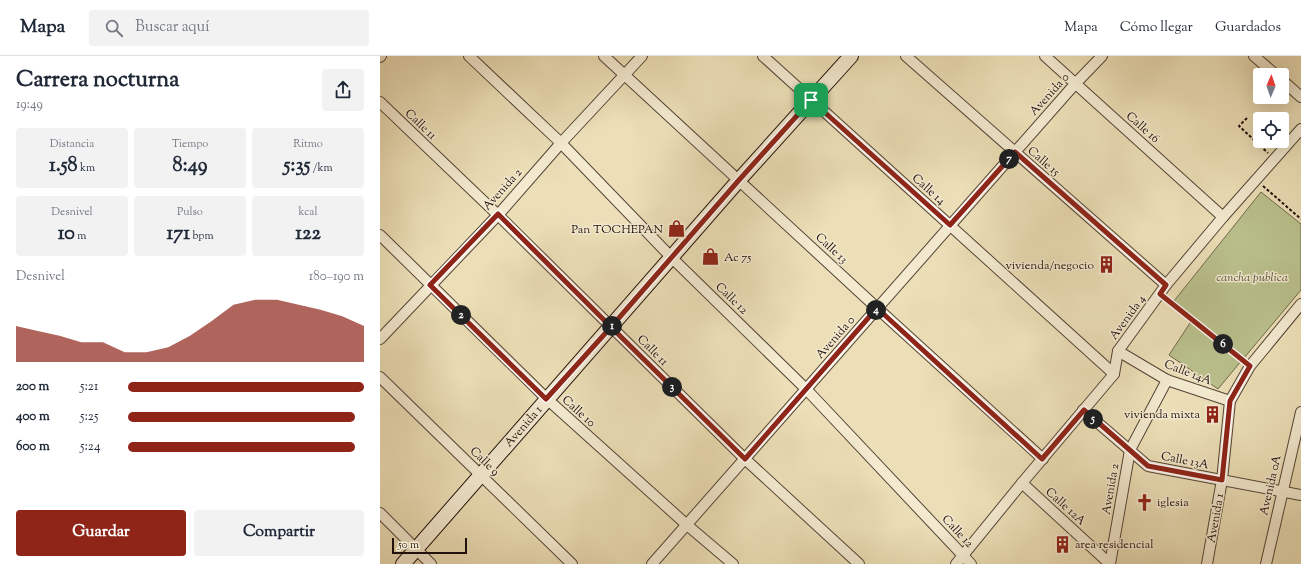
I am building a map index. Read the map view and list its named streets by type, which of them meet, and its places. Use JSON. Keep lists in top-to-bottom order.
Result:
{
  "streets": {
    "street": [
      "Avenida 0",
      "Calle 11",
      "Calle 16",
      "Calle 15",
      "Avenida 2",
      "Calle 14",
      "Calle 13",
      "Calle 12",
      "Avenida 4",
      "Calle 14A",
      "Calle 10",
      "Avenida 1",
      "Calle 13A",
      "Calle 9",
      "Avenida 0A",
      "Calle 12A"
    ]
  },
  "crossings": [
    ["Avenida 0", "Calle 11"],
    ["Avenida 0", "Calle 16"],
    ["Avenida 0", "Calle 15"],
    ["Avenida 0", "Calle 14"],
    ["Avenida 0", "Calle 13"],
    ["Avenida 0", "Calle 12"],
    ["Avenida 0", "Calle 10"],
    ["Calle 11", "Avenida 2"],
    ["Calle 11", "Avenida 1"],
    ["Calle 16", "Avenida 4"],
    ["Calle 15", "Avenida 4"],
    ["Avenida 2", "Calle 13"],
    ["Avenida 2", "Calle 12"],
    ["Avenida 2", "Calle 14A"],
    ["Avenida 2", "Calle 10"],
    ["Avenida 2", "Calle 13A"],
    ["Avenida 2", "Calle 12A"],
    ["Calle 14", "Avenida 4"],
    ["Calle 14", "Avenida 1"],
    ["Calle 13", "Avenida 4"],
    ["Calle 13", "Avenida 1"],
    ["Calle 12", "Avenida 4"],
    ["Calle 12", "Avenida 1"],
    ["Avenida 4", "Calle 14A"],
    ["Avenida 4", "Calle 13A"],
    ["Avenida 4", "Calle 12A"],
    ["Calle 14A", "Avenida 1"],
    ["Calle 10", "Avenida 1"],
    ["Avenida 1", "Calle 13A"],
    ["Avenida 1", "Calle 9"],
    ["Calle 13A", "Avenida 0A"]
  ],
  "parks": ["cancha publica"],
  "places": {
    "shop": ["Pan TOCHEPAN", "Ac 75"],
    "building": ["vivienda/negocio", "vivienda mixta", "area residencial"],
    "church": ["iglesia"]
  },
  "scale_bar": "50 m",
  "north": "top",
  "page": {
    "header": "Mapa",
    "search": "Buscar aquí",
    "nav": ["Mapa", "Cómo llegar", "Guardados"],
    "heading": ["Carrera nocturna", "19:49"],
    "stats": [
      ["Distancia", "1.58 km"],
      ["Tiempo", "8:49"],
      ["Ritmo", "5:35 /km"],
      ["Desnivel", "10 m"],
      ["Pulso", "171 bpm"],
      ["kcal", "122"]
    ],
    "pins": [
      "7",
      "4",
      "2",
      "1",
      "6",
      "3",
      "5"
    ],
    "chart": ["Desnivel", "180–190 m"],
    "list": [
      {
        "name": "200 m",
        "note": "5:21"
      },
      {
        "name": "400 m",
        "note": "5:25"
      },
      {
        "name": "600 m",
        "note": "5:24"
      }
    ],
    "buttons": ["Guardar", "Compartir"],
    "scale": "50 m"
  }
}
